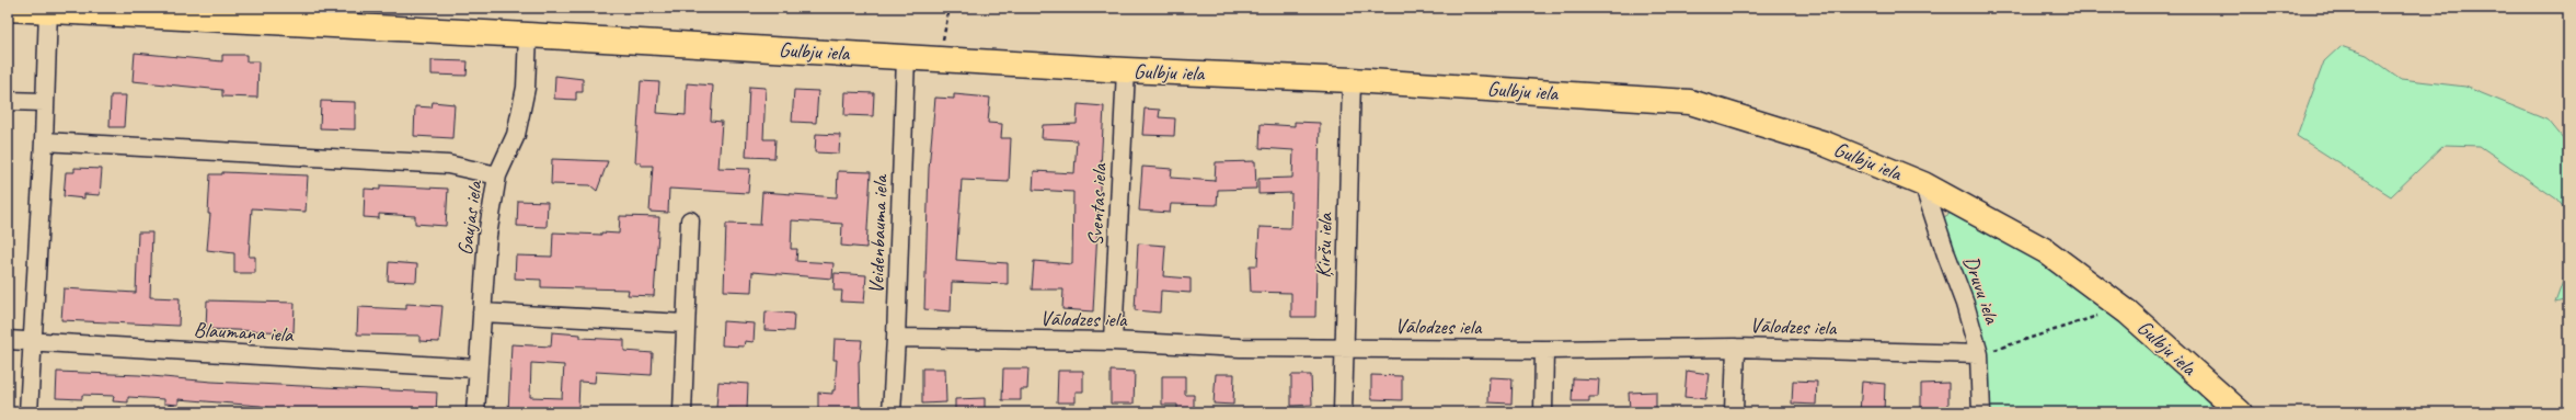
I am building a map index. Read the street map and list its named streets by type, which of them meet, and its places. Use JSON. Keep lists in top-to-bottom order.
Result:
{
  "streets": {
    "main road": ["Gulbju iela"],
    "street": [
      "Sventas iela",
      "Gaujas iela",
      "Veidenbauma iela",
      "Ķiršu iela",
      "Druvu iela",
      "Vālodzes iela",
      "Blaumaņa iela"
    ]
  },
  "crossings": [
    ["Gulbju iela", "Sventas iela"],
    ["Gulbju iela", "Gaujas iela"],
    ["Gulbju iela", "Veidenbauma iela"],
    ["Gulbju iela", "Ķiršu iela"],
    ["Gulbju iela", "Druvu iela"],
    ["Sventas iela", "Vālodzes iela"],
    ["Gaujas iela", "Blaumaņa iela"],
    ["Veidenbauma iela", "Vālodzes iela"],
    ["Ķiršu iela", "Vālodzes iela"],
    ["Druvu iela", "Vālodzes iela"]
  ]
}
